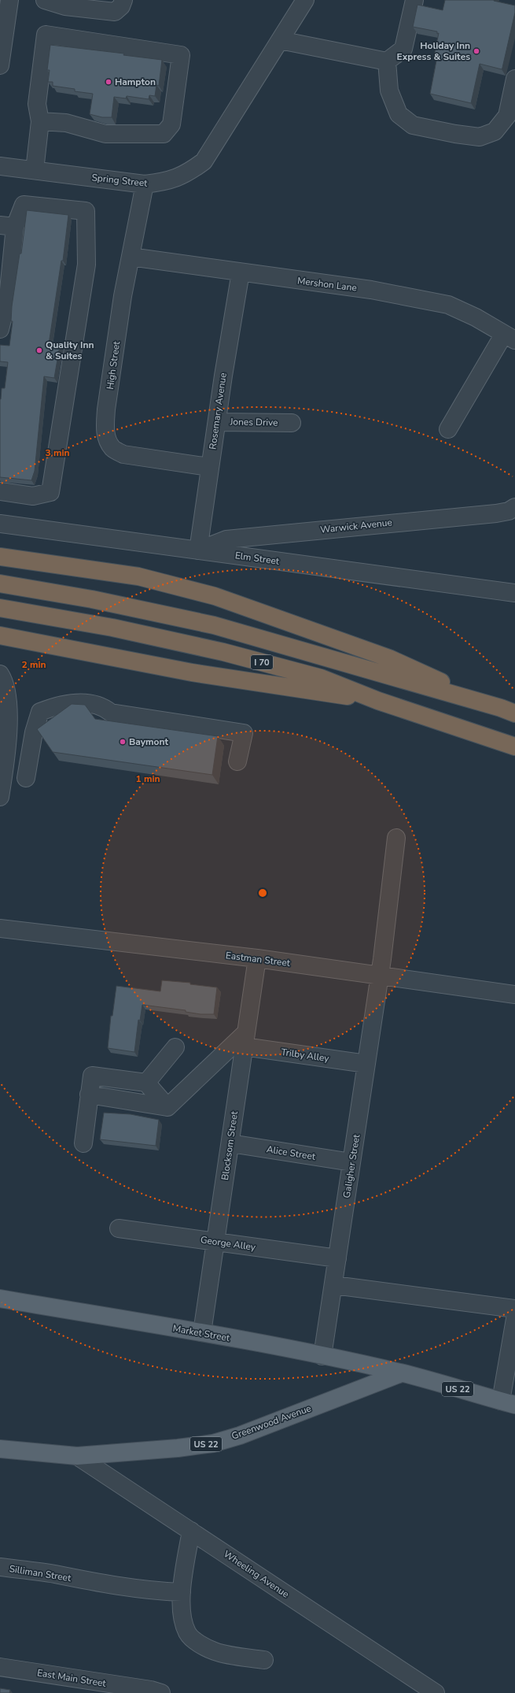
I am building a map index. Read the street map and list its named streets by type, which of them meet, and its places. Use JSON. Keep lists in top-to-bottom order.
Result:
{
  "streets": {
    "highway": ["I 70"],
    "main road": ["Market Street", "US 22", "Greenwood Avenue"],
    "street": [
      "Spring Street",
      "Mershon Lane",
      "High Street",
      "Rosemary Avenue",
      "Jones Drive",
      "Warwick Avenue",
      "Elm Street",
      "Eastman Street",
      "Trilby Alley",
      "Blocksom Street",
      "Alice Street",
      "Galigher Street",
      "George Alley",
      "Silliman Street",
      "Wheeling Avenue",
      "East Main Street"
    ]
  },
  "crossings": [
    ["Spring Street", "High Street"],
    ["Mershon Lane", "High Street"],
    ["Mershon Lane", "Rosemary Avenue"],
    ["High Street", "Rosemary Avenue"],
    ["Rosemary Avenue", "Jones Drive"],
    ["Rosemary Avenue", "Warwick Avenue"],
    ["Rosemary Avenue", "Elm Street"],
    ["Warwick Avenue", "Elm Street"],
    ["Eastman Street", "Blocksom Street"],
    ["Eastman Street", "Galigher Street"],
    ["Trilby Alley", "Blocksom Street"],
    ["Trilby Alley", "Galigher Street"],
    ["Blocksom Street", "Alice Street"],
    ["Blocksom Street", "George Alley"],
    ["Blocksom Street", "Market Street"],
    ["Alice Street", "Galigher Street"],
    ["Galigher Street", "George Alley"],
    ["Galigher Street", "Market Street"],
    ["Market Street", "US 22"],
    ["Market Street", "Greenwood Avenue"],
    ["US 22", "Greenwood Avenue"],
    ["Greenwood Avenue", "Wheeling Avenue"]
  ],
  "places": [
    "Holiday Inn Express & Suites",
    "Hampton",
    "Quality Inn & Suites",
    "Baymont"
  ],
  "rings": ["3 min", "2 min", "1 min"]
}
